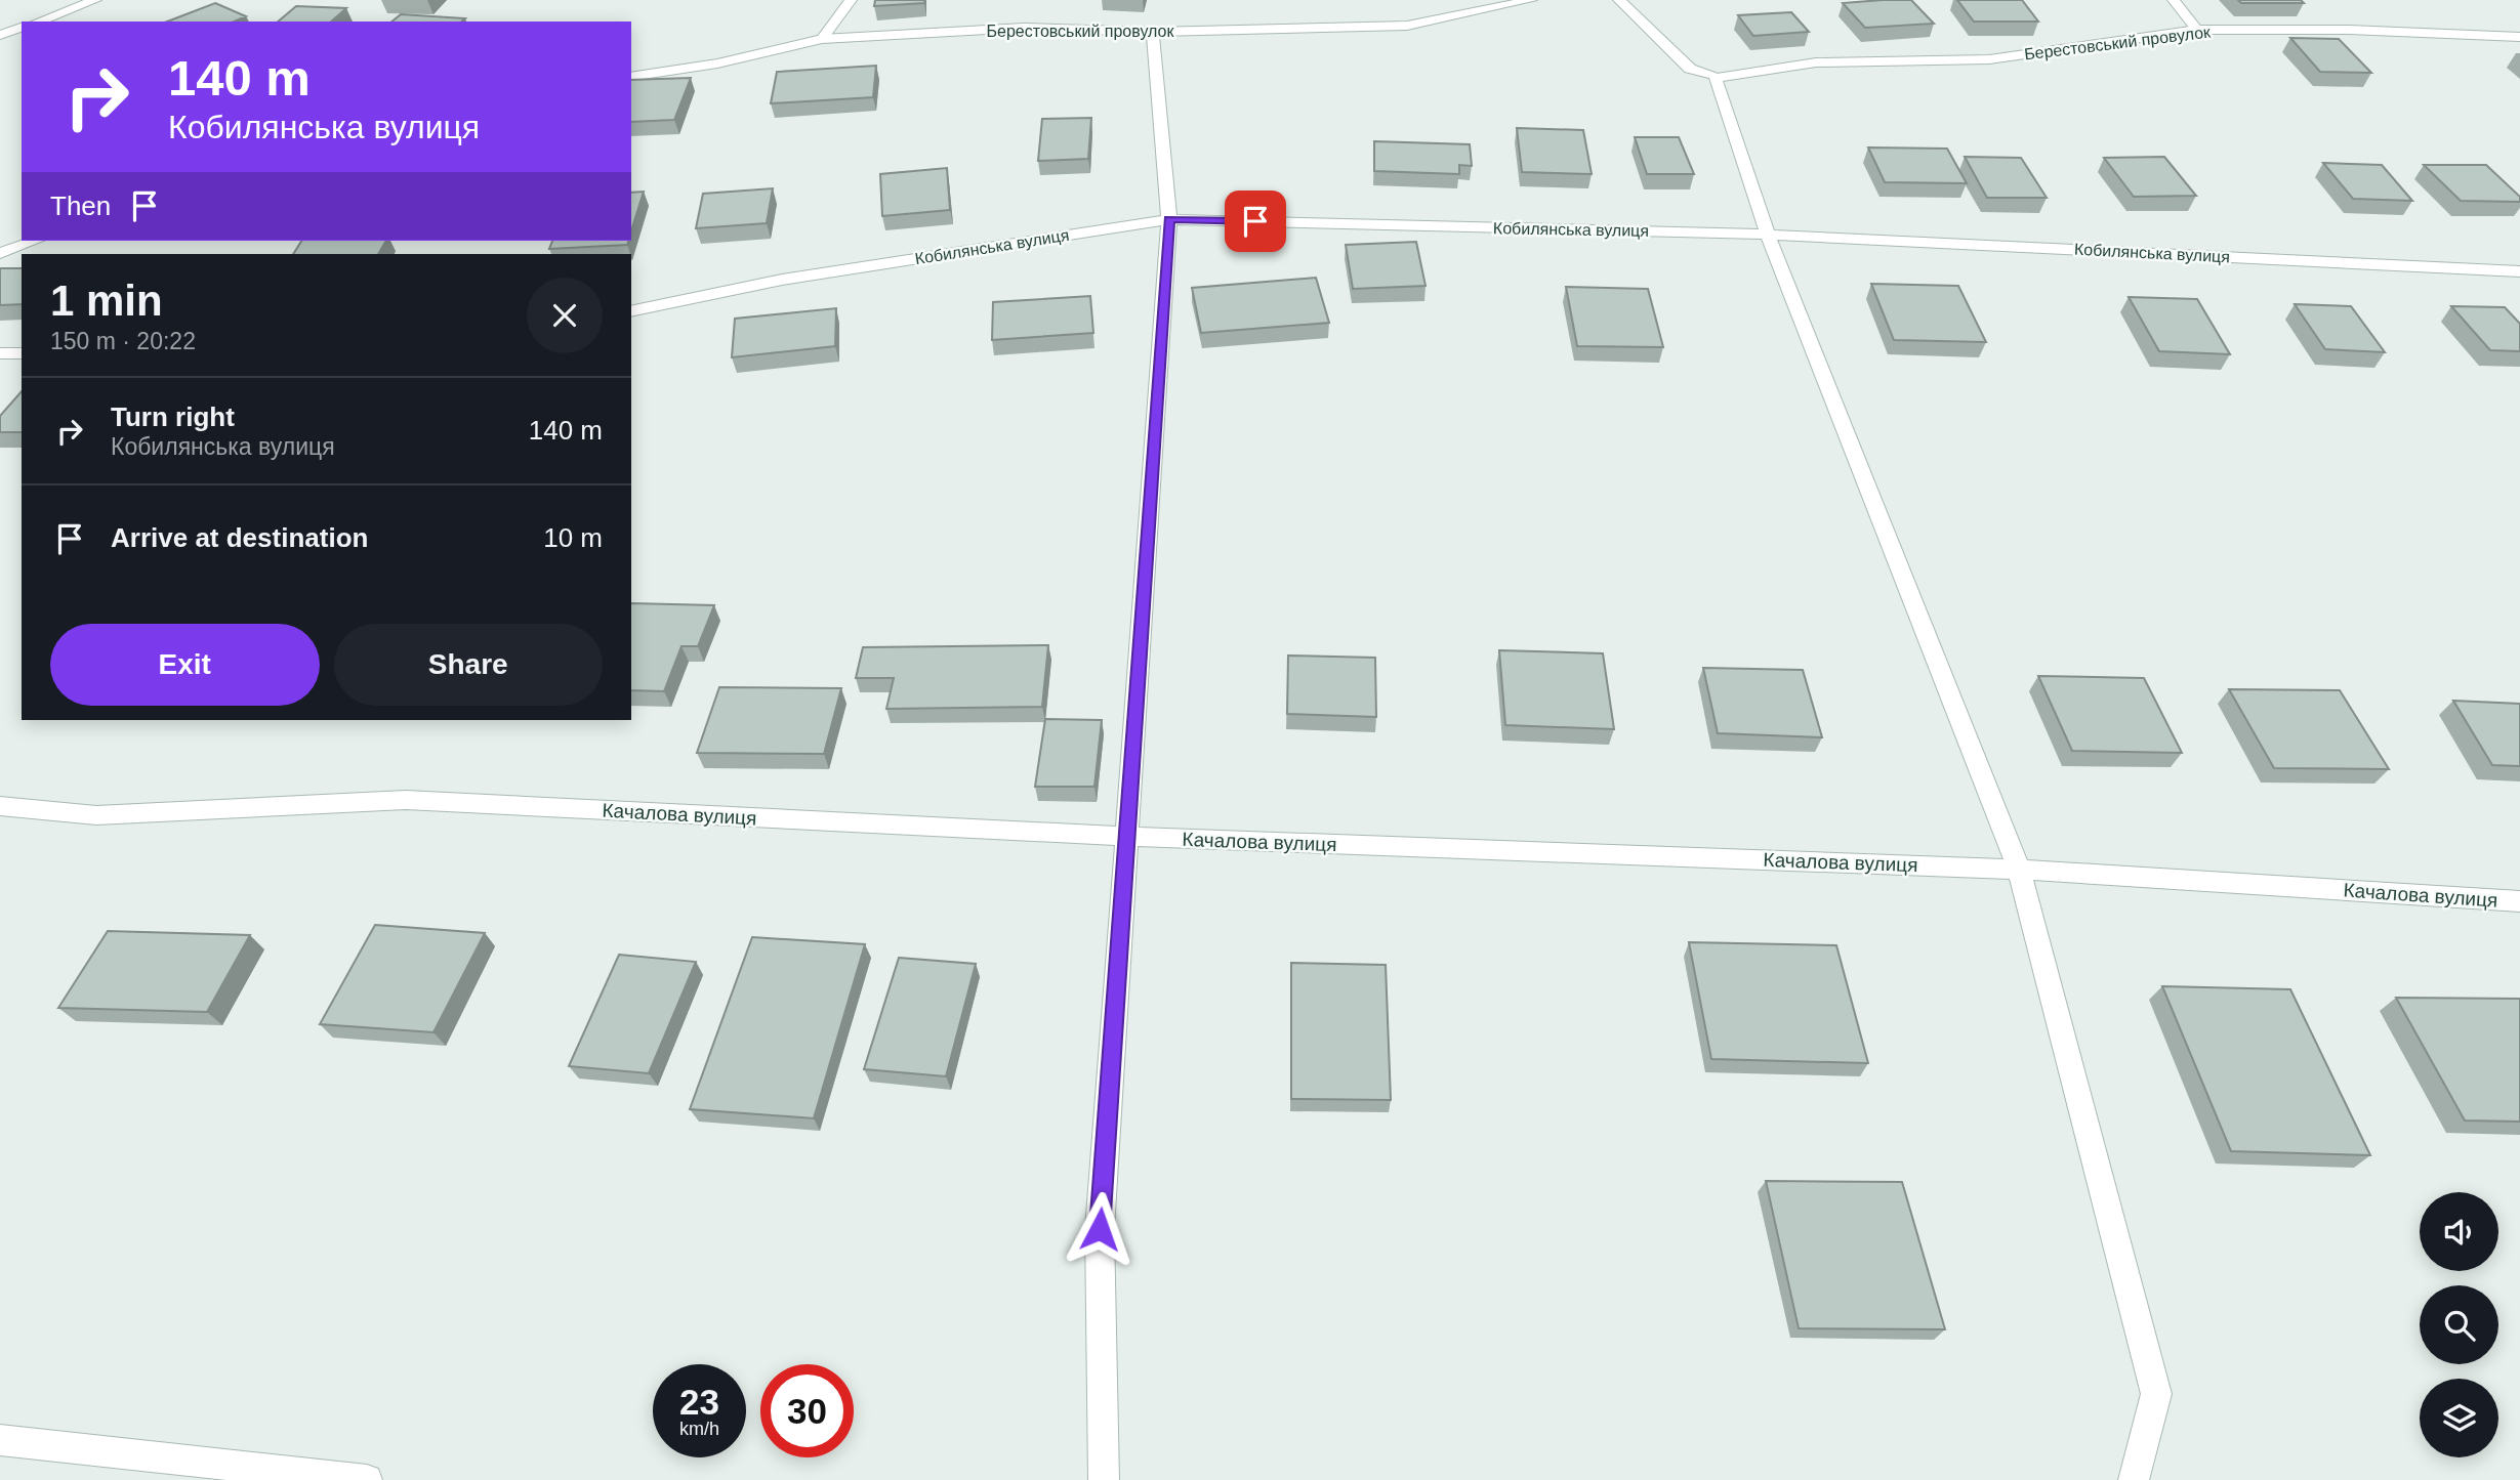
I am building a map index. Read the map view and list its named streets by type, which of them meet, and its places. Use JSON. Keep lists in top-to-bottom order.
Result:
{
  "streets": {
    "street": ["Берестовський провулок", "Кобилянська вулиця", "Качалова вулиця"]
  },
  "page": {
    "turn": ["140 m", "Кобилянська вулиця"],
    "then": "Then",
    "heading": ["1 min", "150 m · 20:22"],
    "list": [
      {
        "name": "Turn right",
        "note": "Кобилянська вулиця",
        "value": "140 m"
      },
      {
        "name": "Arrive at destination",
        "value": "10 m"
      }
    ],
    "buttons": ["Exit", "Share"],
    "speed": "23 km/h",
    "limit": "30"
  }
}
